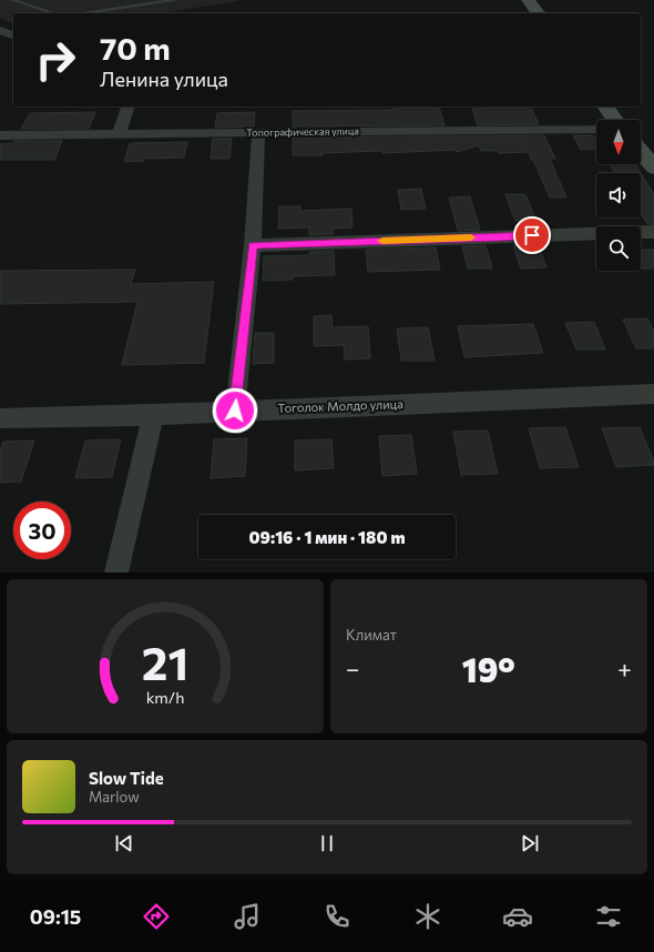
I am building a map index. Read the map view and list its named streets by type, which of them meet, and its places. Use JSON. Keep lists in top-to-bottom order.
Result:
{
  "streets": {
    "street": ["Топографическая улица", "Тоголок Молдо улица"]
  },
  "north": "bottom",
  "page": {
    "turn": ["70 m", "Ленина улица"],
    "limit": "30",
    "trip": "09:16 · 1 мин · 180 m",
    "tile": "Климат",
    "heat": ["−", "19°", "+"],
    "song": ["Slow Tide", "Marlow"],
    "tabs": "09:15",
    "gauge": ["21", "km/h"]
  }
}
